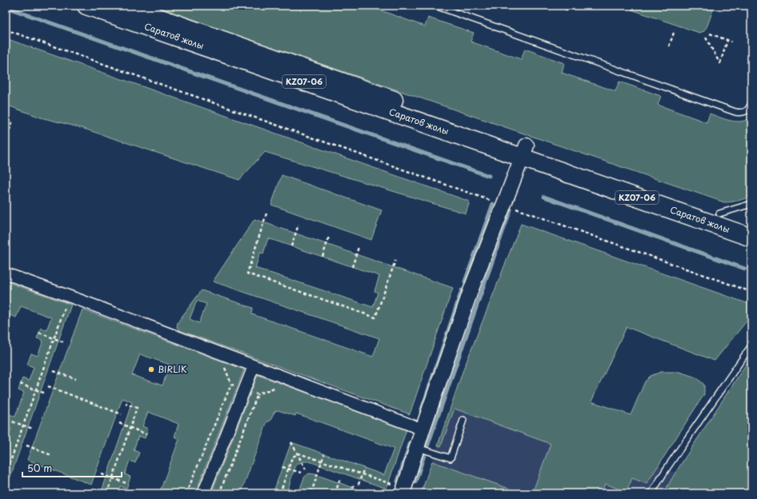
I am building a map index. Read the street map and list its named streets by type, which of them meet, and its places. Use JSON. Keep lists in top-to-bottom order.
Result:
{
  "streets": {
    "main road": ["Саратов жолы", "KZ07-06"]
  },
  "places": ["BIRLIK"],
  "scale_bar": "50 m"
}
